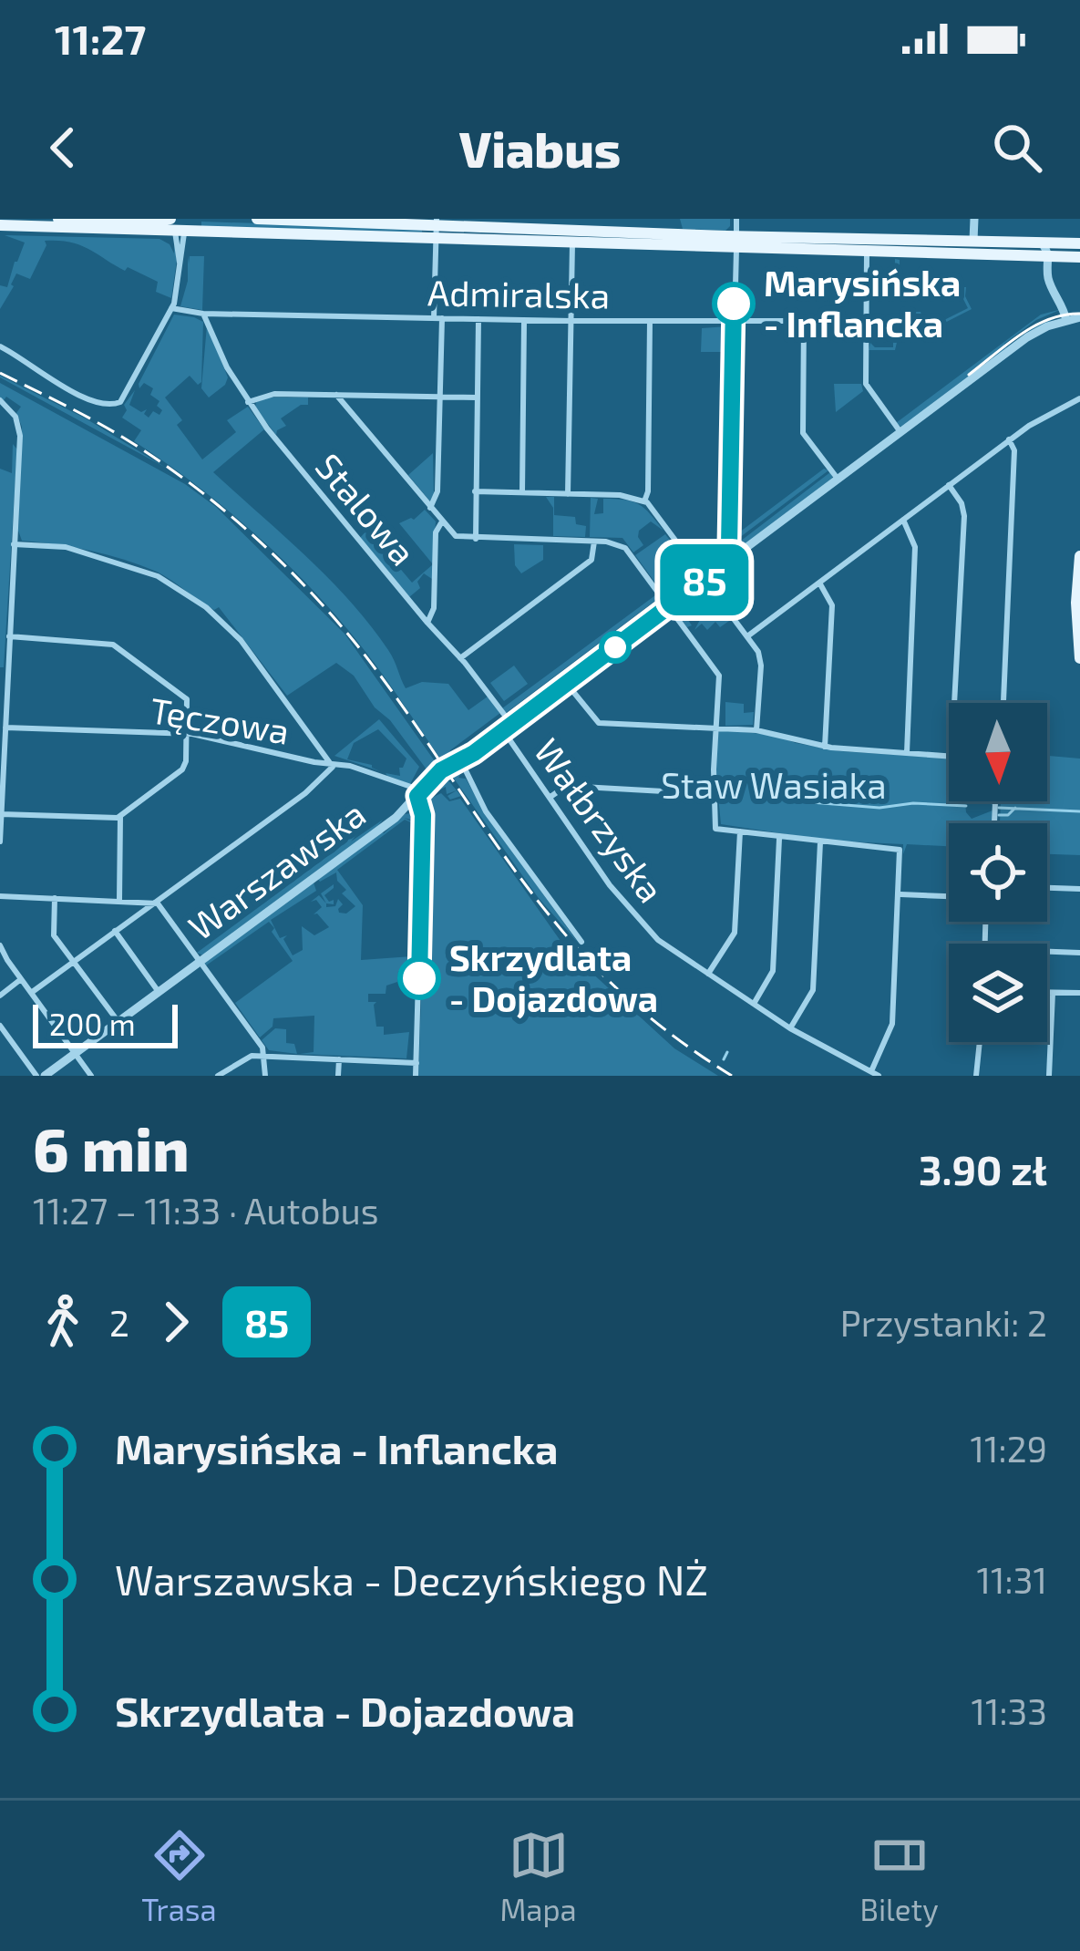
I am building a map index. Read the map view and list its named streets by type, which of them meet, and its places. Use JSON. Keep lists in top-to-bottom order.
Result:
{
  "streets": {
    "street": [
      "Admiralska",
      "Stalowa",
      "Tęczowa",
      "Wałbrzyska",
      "Warszawska"
    ]
  },
  "crossings": [
    ["Admiralska", "Stalowa"],
    ["Stalowa", "Wałbrzyska"],
    ["Stalowa", "Warszawska"],
    ["Tęczowa", "Warszawska"],
    ["Wałbrzyska", "Warszawska"]
  ],
  "parks": ["Staw Wasiaka"],
  "places": ["Marysińska - Inflancka", "Skrzydlata - Dojazdowa"],
  "lines": ["bus line 85"],
  "scale_bar": "200 m",
  "north": "bottom",
  "page": {
    "status": "11:27",
    "header": "Viabus",
    "on_map": "85",
    "scale": "200 m",
    "heading": ["6 min", "11:27 – 11:33 · Autobus", "3.90 zł"],
    "legs": ["2", "85", "Przystanki: 2"],
    "list": [
      {
        "name": "Marysińska - Inflancka",
        "value": "11:29"
      },
      {
        "name": "Warszawska - Deczyńskiego NŻ",
        "value": "11:31"
      },
      {
        "name": "Skrzydlata - Dojazdowa",
        "value": "11:33"
      }
    ],
    "tabs": ["Trasa", "Mapa", "Bilety"]
  }
}
